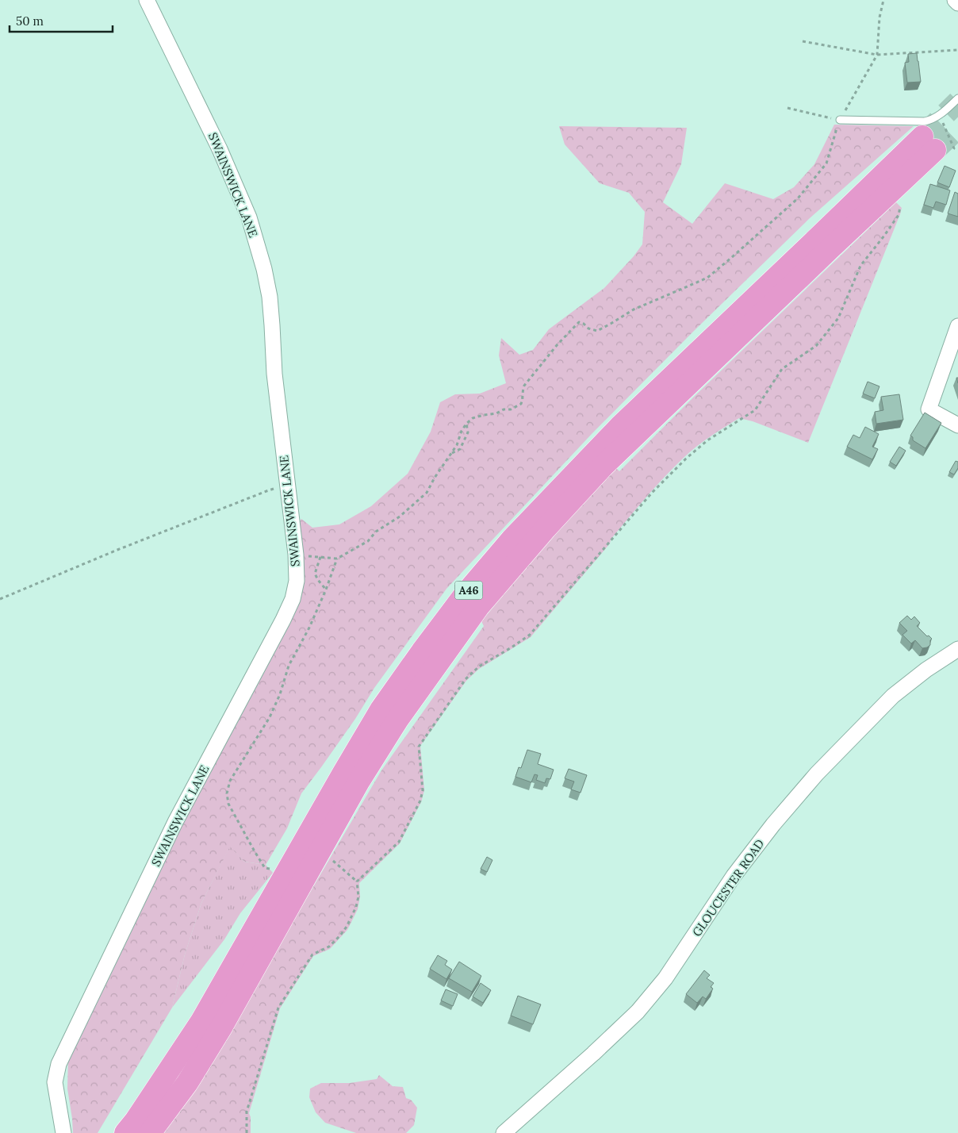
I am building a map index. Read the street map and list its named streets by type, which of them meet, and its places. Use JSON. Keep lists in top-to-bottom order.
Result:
{
  "streets": {
    "highway": ["A46"],
    "street": ["SWAINSWICK LANE", "GLOUCESTER ROAD"]
  },
  "scale_bar": "50 m"
}
